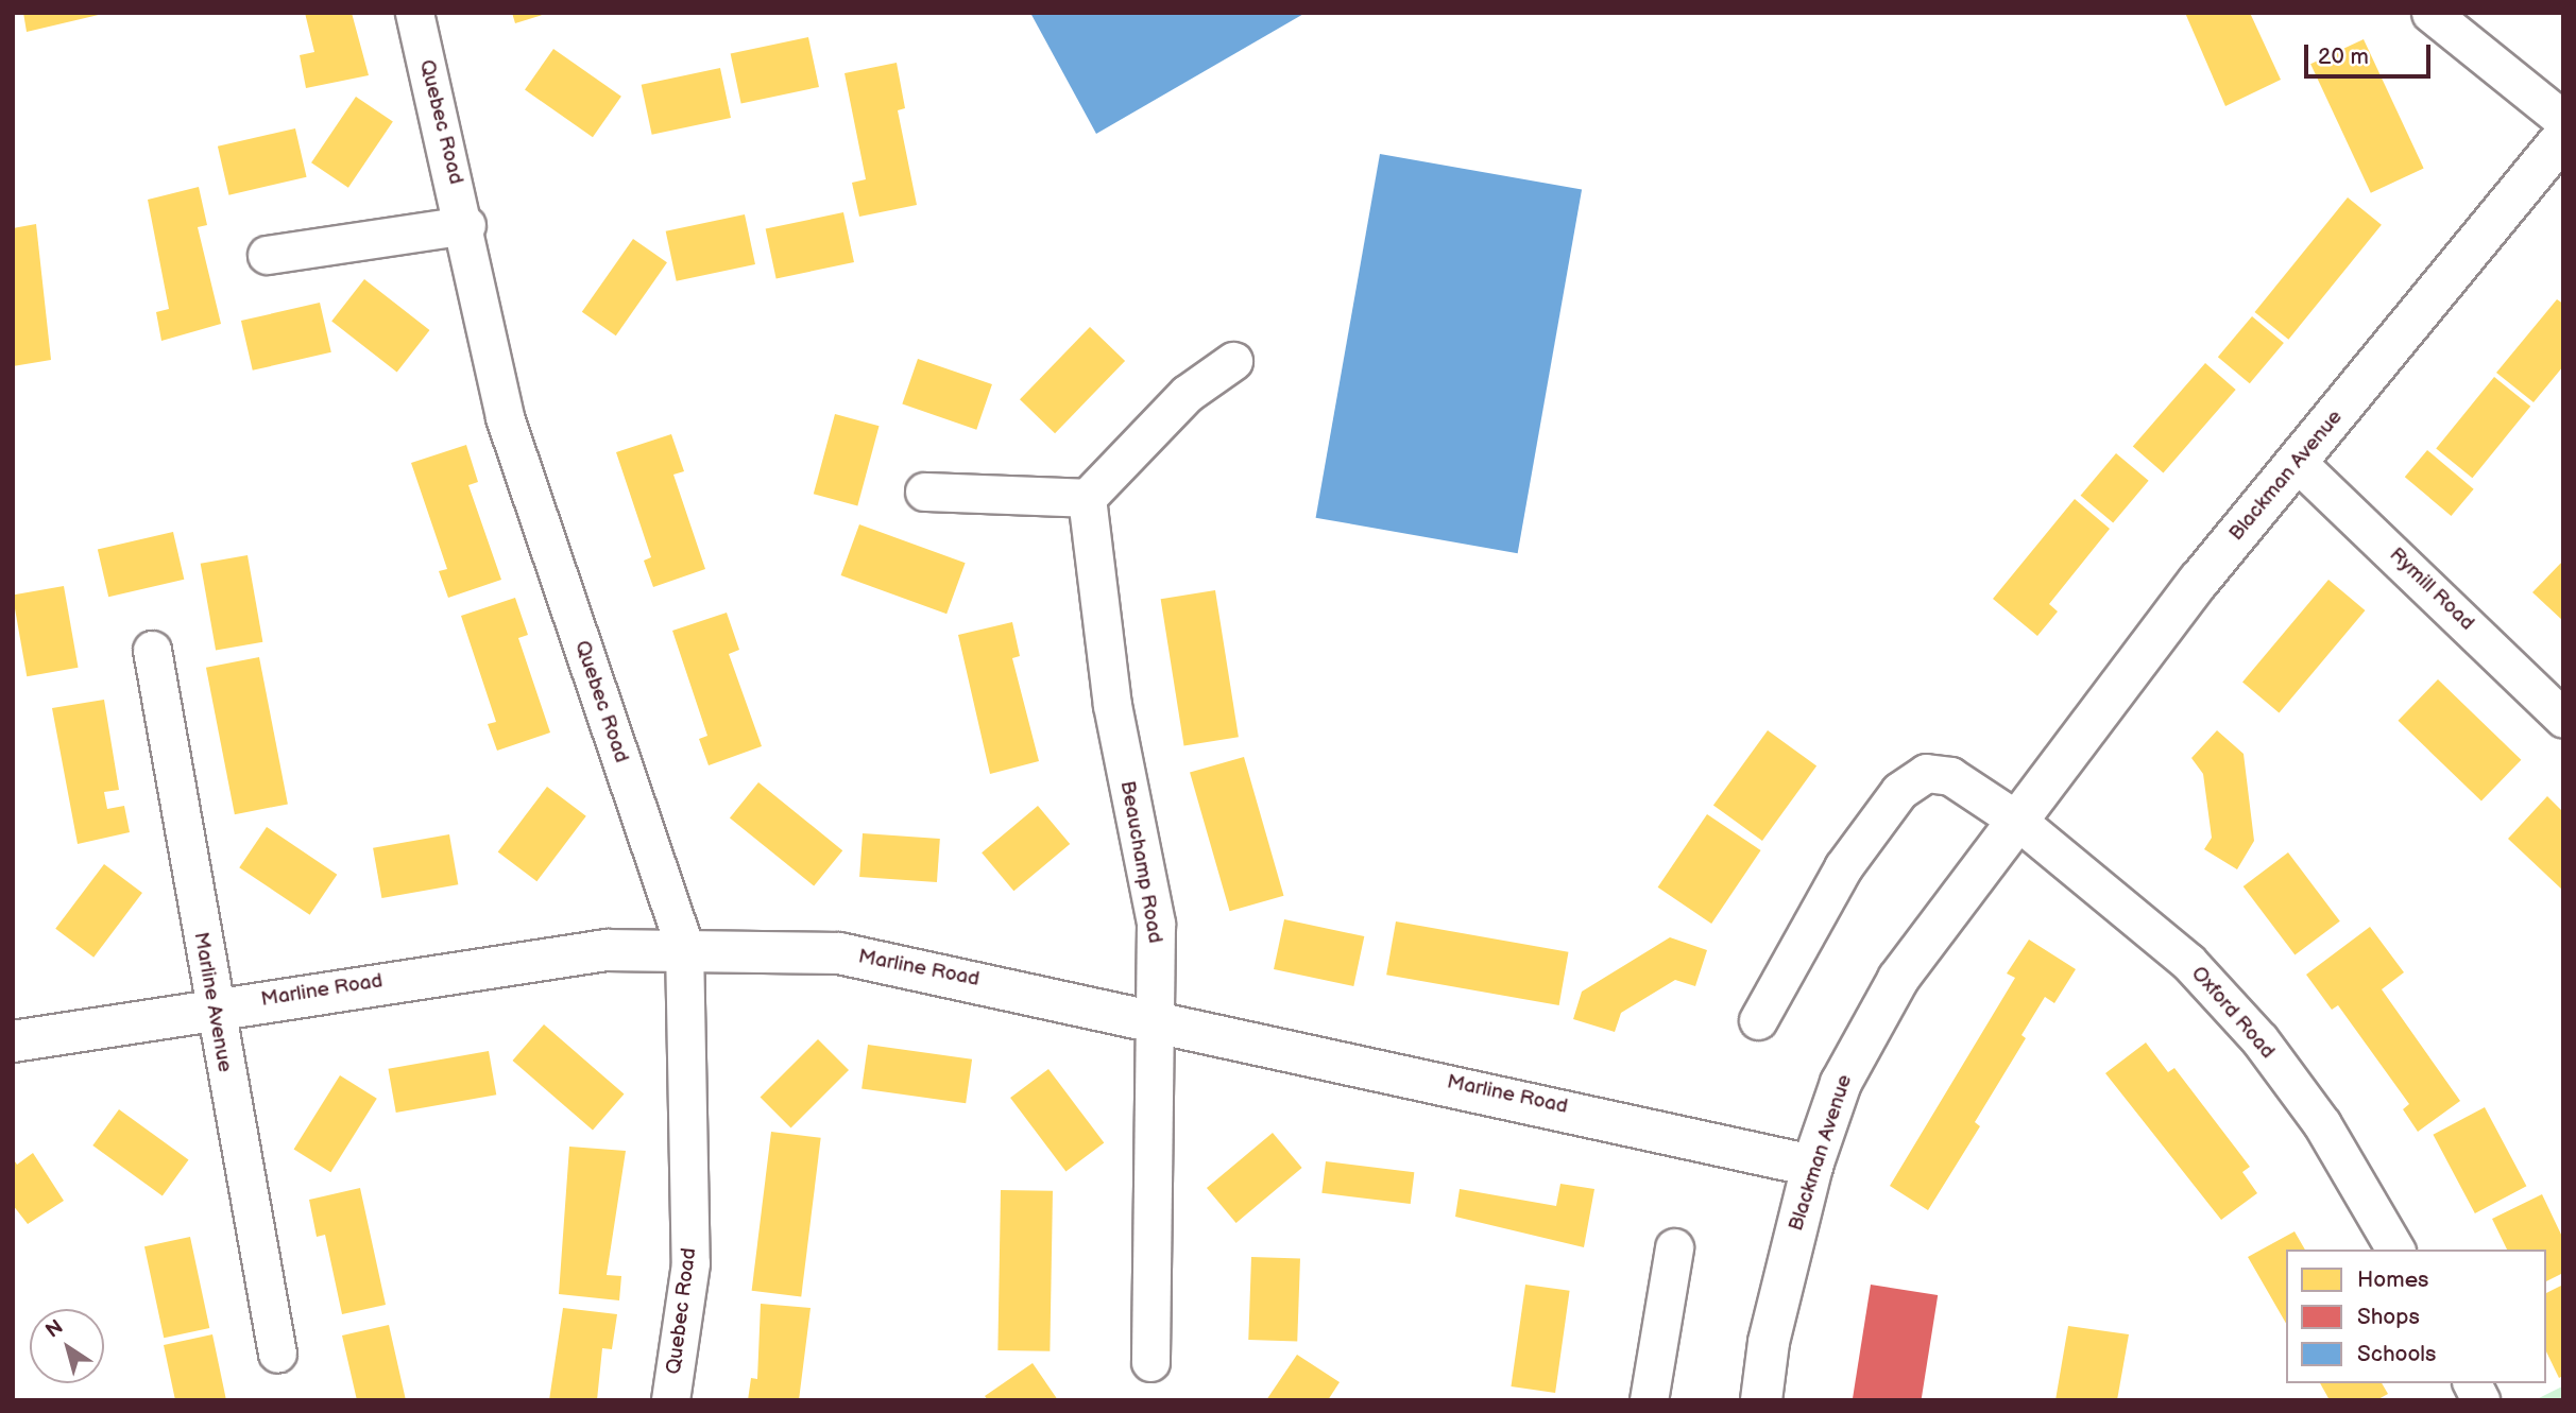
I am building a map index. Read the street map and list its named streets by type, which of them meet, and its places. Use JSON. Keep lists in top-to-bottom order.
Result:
{
  "streets": {
    "street": [
      "Quebec Road",
      "Blackman Avenue",
      "Rymill Road",
      "Beauchamp Road",
      "Marline Road",
      "Marline Avenue",
      "Oxford Road"
    ]
  },
  "crossings": [
    ["Quebec Road", "Marline Road"],
    ["Blackman Avenue", "Rymill Road"],
    ["Blackman Avenue", "Marline Road"],
    ["Blackman Avenue", "Oxford Road"],
    ["Beauchamp Road", "Marline Road"],
    ["Marline Road", "Marline Avenue"]
  ],
  "legend": ["Homes", "Shops", "Schools"],
  "scale_bar": "20 m",
  "north": "top left"
}
